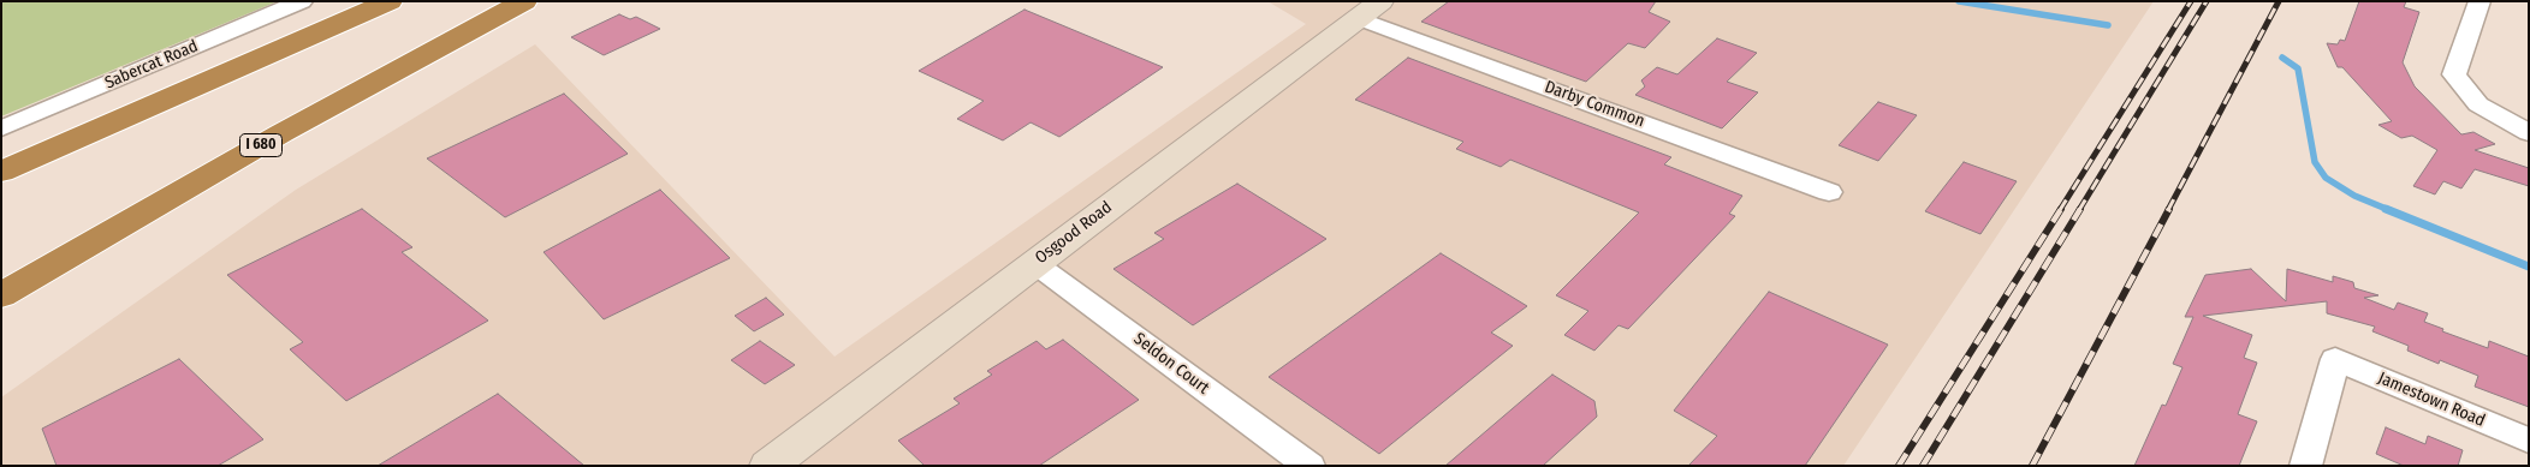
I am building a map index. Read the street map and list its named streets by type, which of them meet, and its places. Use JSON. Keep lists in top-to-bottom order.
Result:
{
  "streets": {
    "highway": ["I 680"],
    "main road": ["Osgood Road"],
    "street": [
      "Sabercat Road",
      "Darby Common",
      "Seldon Court",
      "Jamestown Road"
    ]
  },
  "crossings": [
    ["Darby Common", "Osgood Road"],
    ["Osgood Road", "Seldon Court"]
  ]
}
